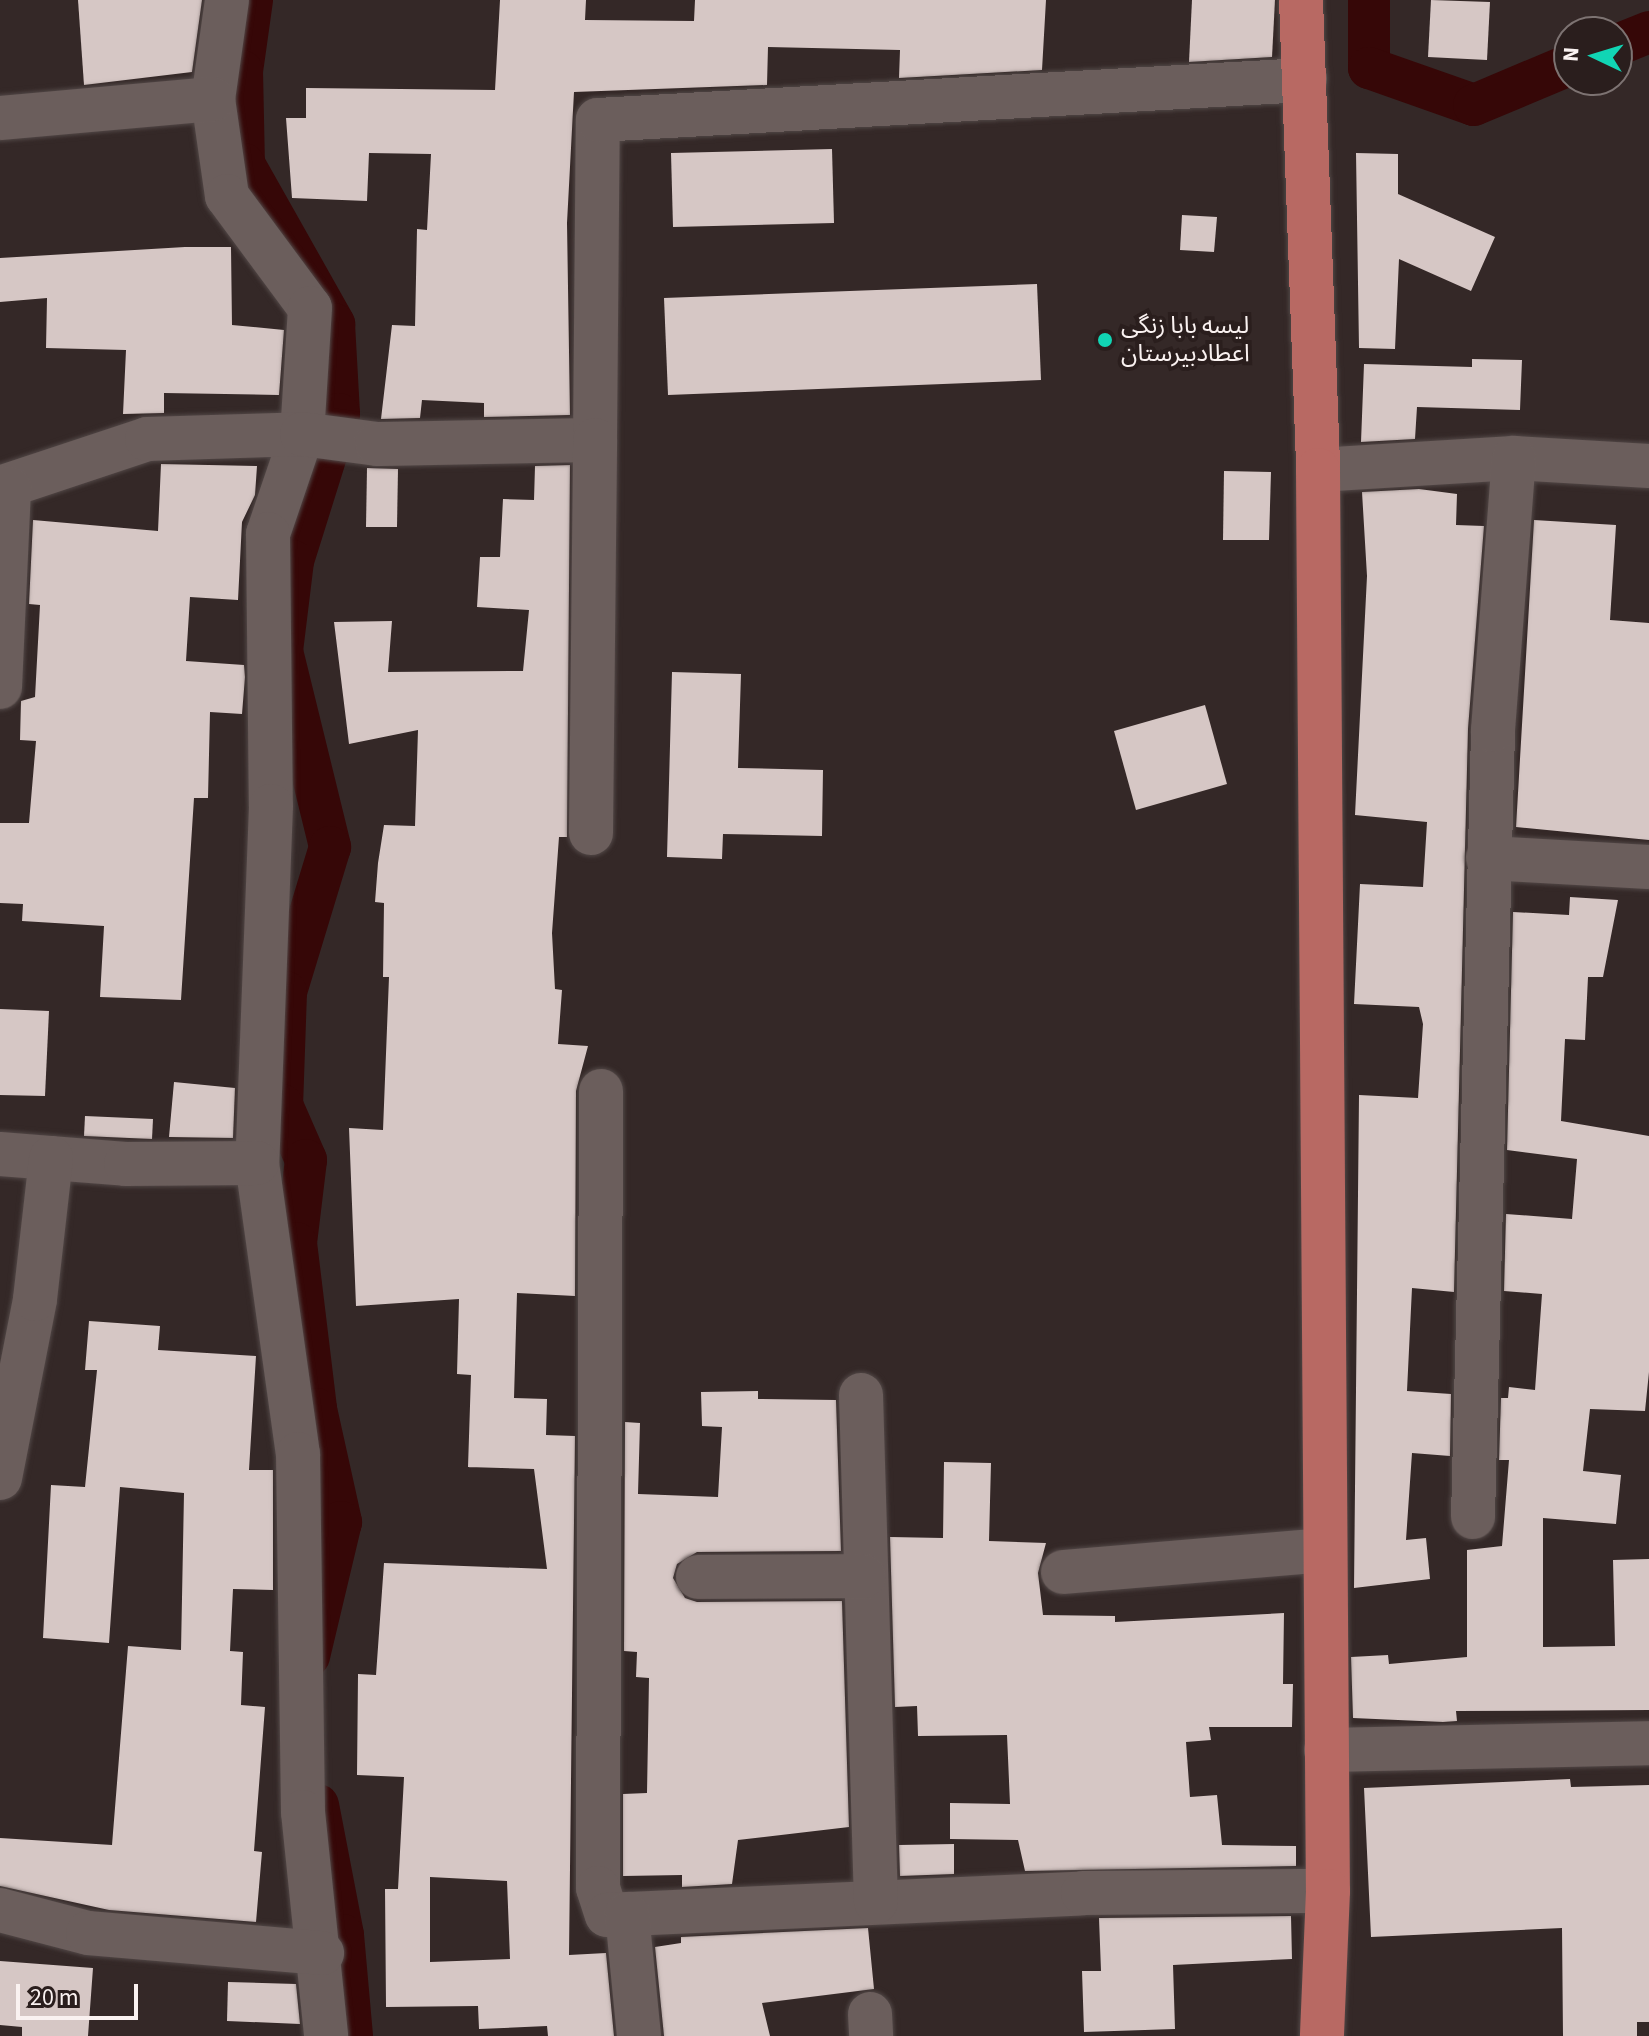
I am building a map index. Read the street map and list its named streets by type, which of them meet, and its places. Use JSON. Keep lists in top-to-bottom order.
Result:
{
  "places": ["لیسه بابا زنگی اعطادبیرستان"],
  "scale_bar": "20 m",
  "north": "left"
}
